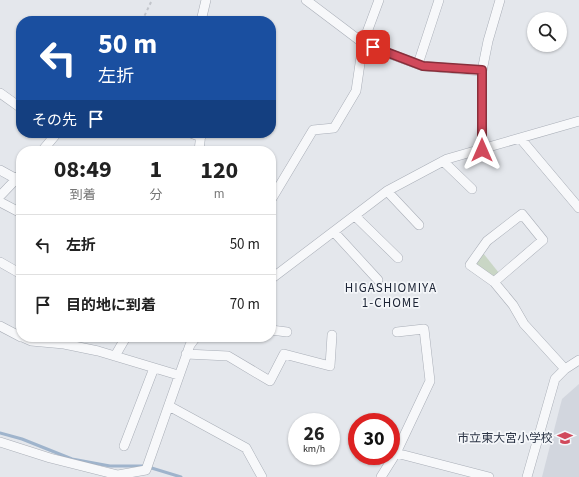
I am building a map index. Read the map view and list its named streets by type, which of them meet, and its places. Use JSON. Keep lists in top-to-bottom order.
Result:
{
  "districts": ["HIGASHIOMIYA 1-CHOME"],
  "places": {
    "school or university": ["市立東大宮小学校"]
  },
  "page": {
    "turn": ["50 m", "左折"],
    "then": "その先",
    "eta": [
      "08:49",
      "到着",
      "1",
      "分",
      "120",
      "m"
    ],
    "list": [
      {
        "name": "左折",
        "value": "50 m"
      },
      {
        "name": "目的地に到着",
        "value": "70 m"
      }
    ],
    "speed": "26 km/h",
    "limit": "30"
  }
}
